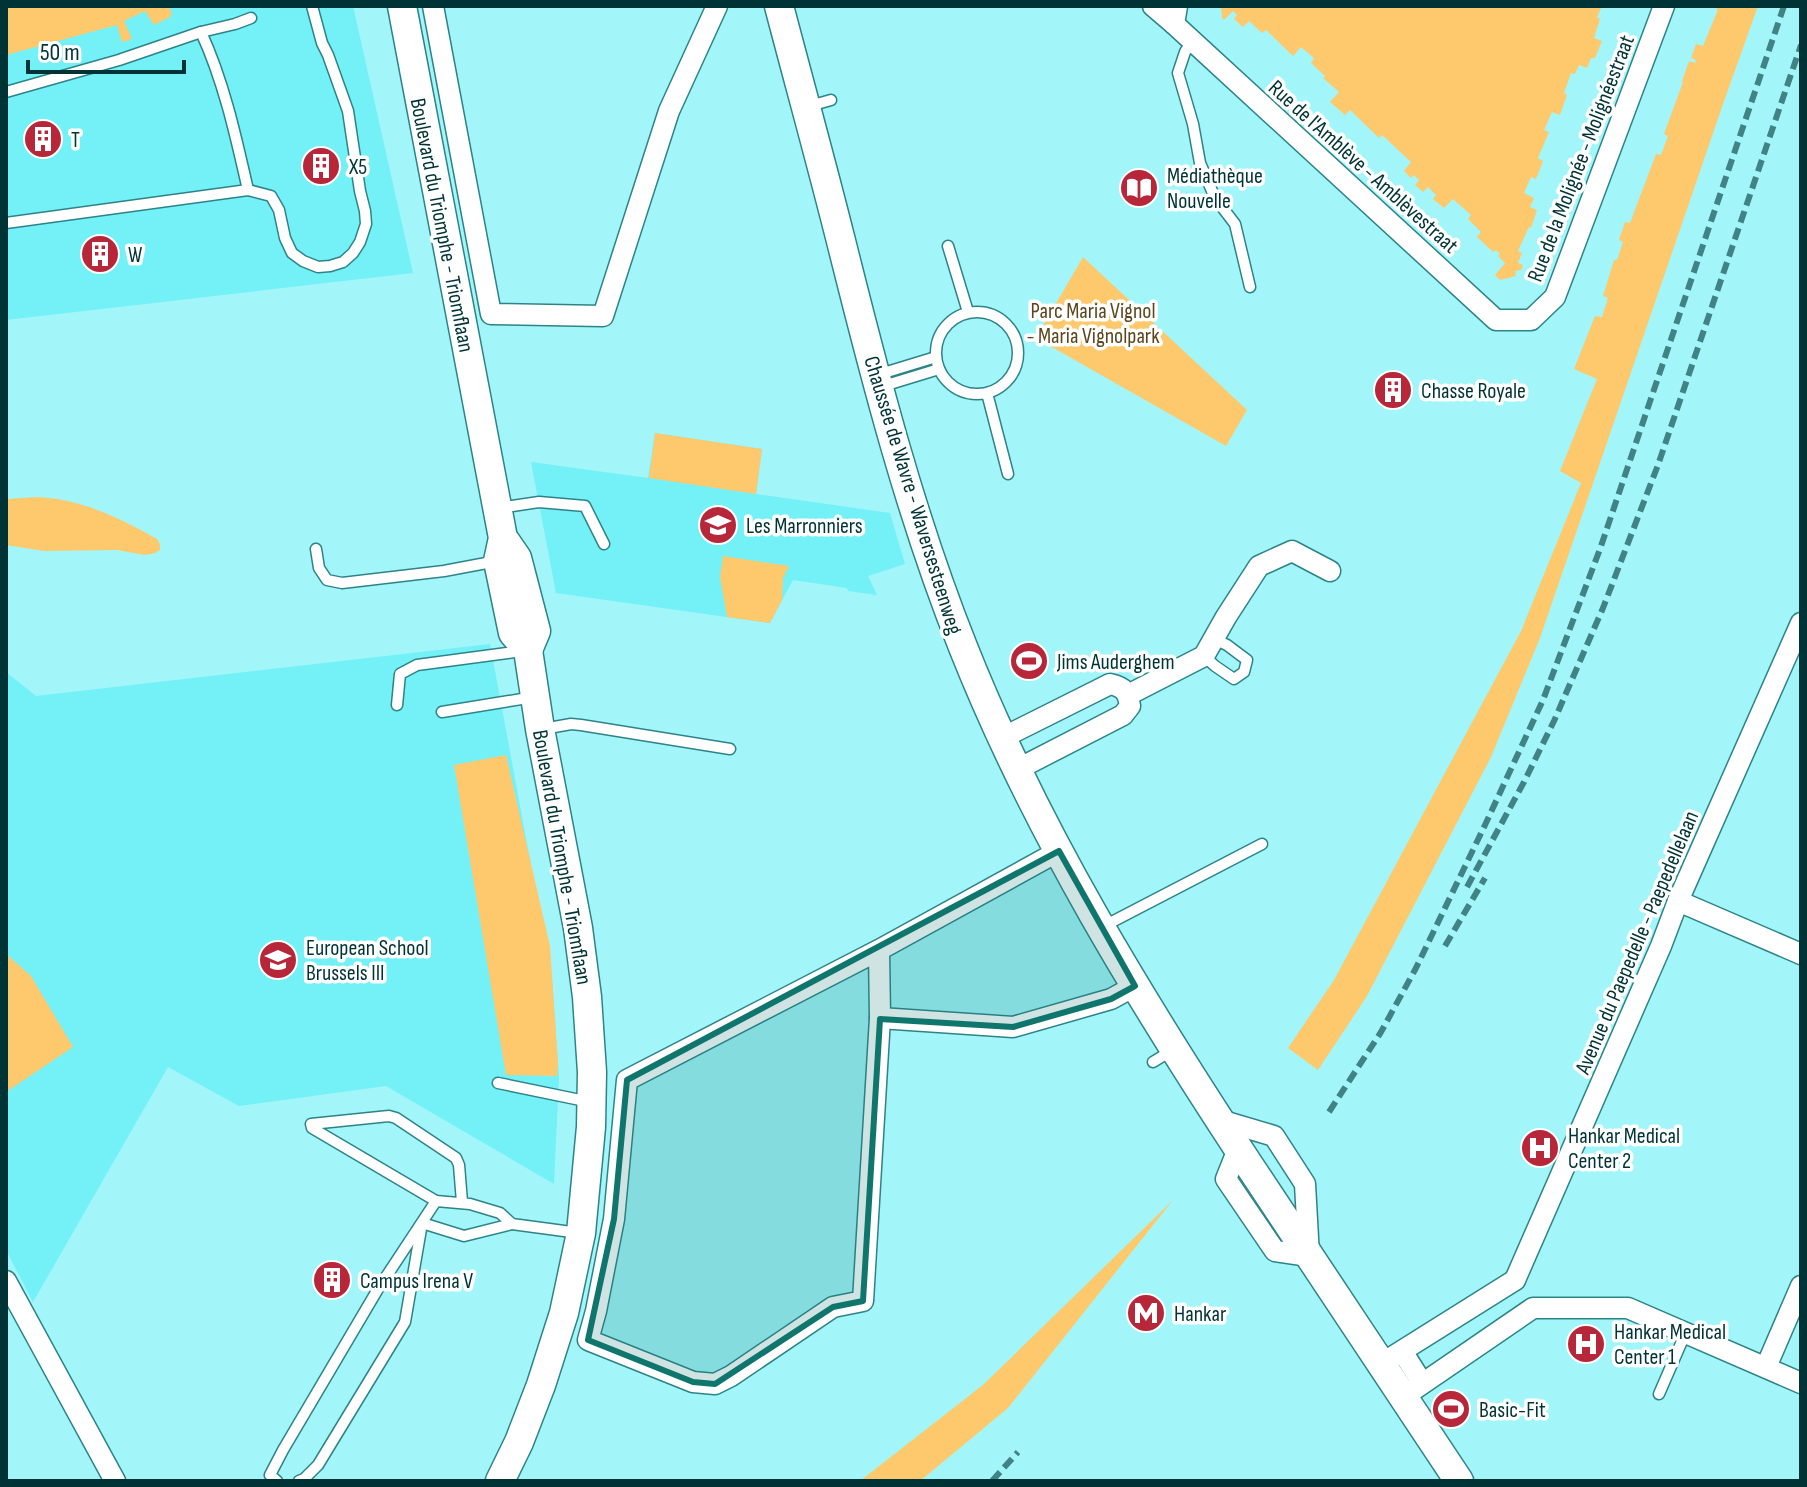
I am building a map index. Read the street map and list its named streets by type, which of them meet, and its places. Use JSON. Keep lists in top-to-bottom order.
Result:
{
  "streets": {
    "main road": ["Boulevard du Triomphe - Triomflaan", "Chaussée de Wavre - Waversesteenweg"],
    "street": ["Rue de la Molignée - Molignéestraat", "Rue de l'Amblève - Amblèvestraat", "Avenue du Paepedelle - Paepedellelaan"]
  },
  "crossings": [
    ["Rue de la Molignée - Molignéestraat", "Rue de l'Amblève - Amblèvestraat"]
  ],
  "parks": ["Parc Maria Vignol - Maria Vignolpark"],
  "places": {
    "building": [
      "T",
      "X5",
      "W",
      "Chasse Royale",
      "Campus Irena V"
    ],
    "library": ["Médiathèque Nouvelle"],
    "school or university": ["Les Marronniers", "European School Brussels III"],
    "sports": ["Jims Auderghem", "Basic-Fit"],
    "hospital": ["Hankar Medical Center 2", "Hankar Medical Center 1"],
    "metro station": ["Hankar"]
  },
  "scale_bar": "50 m"
}
